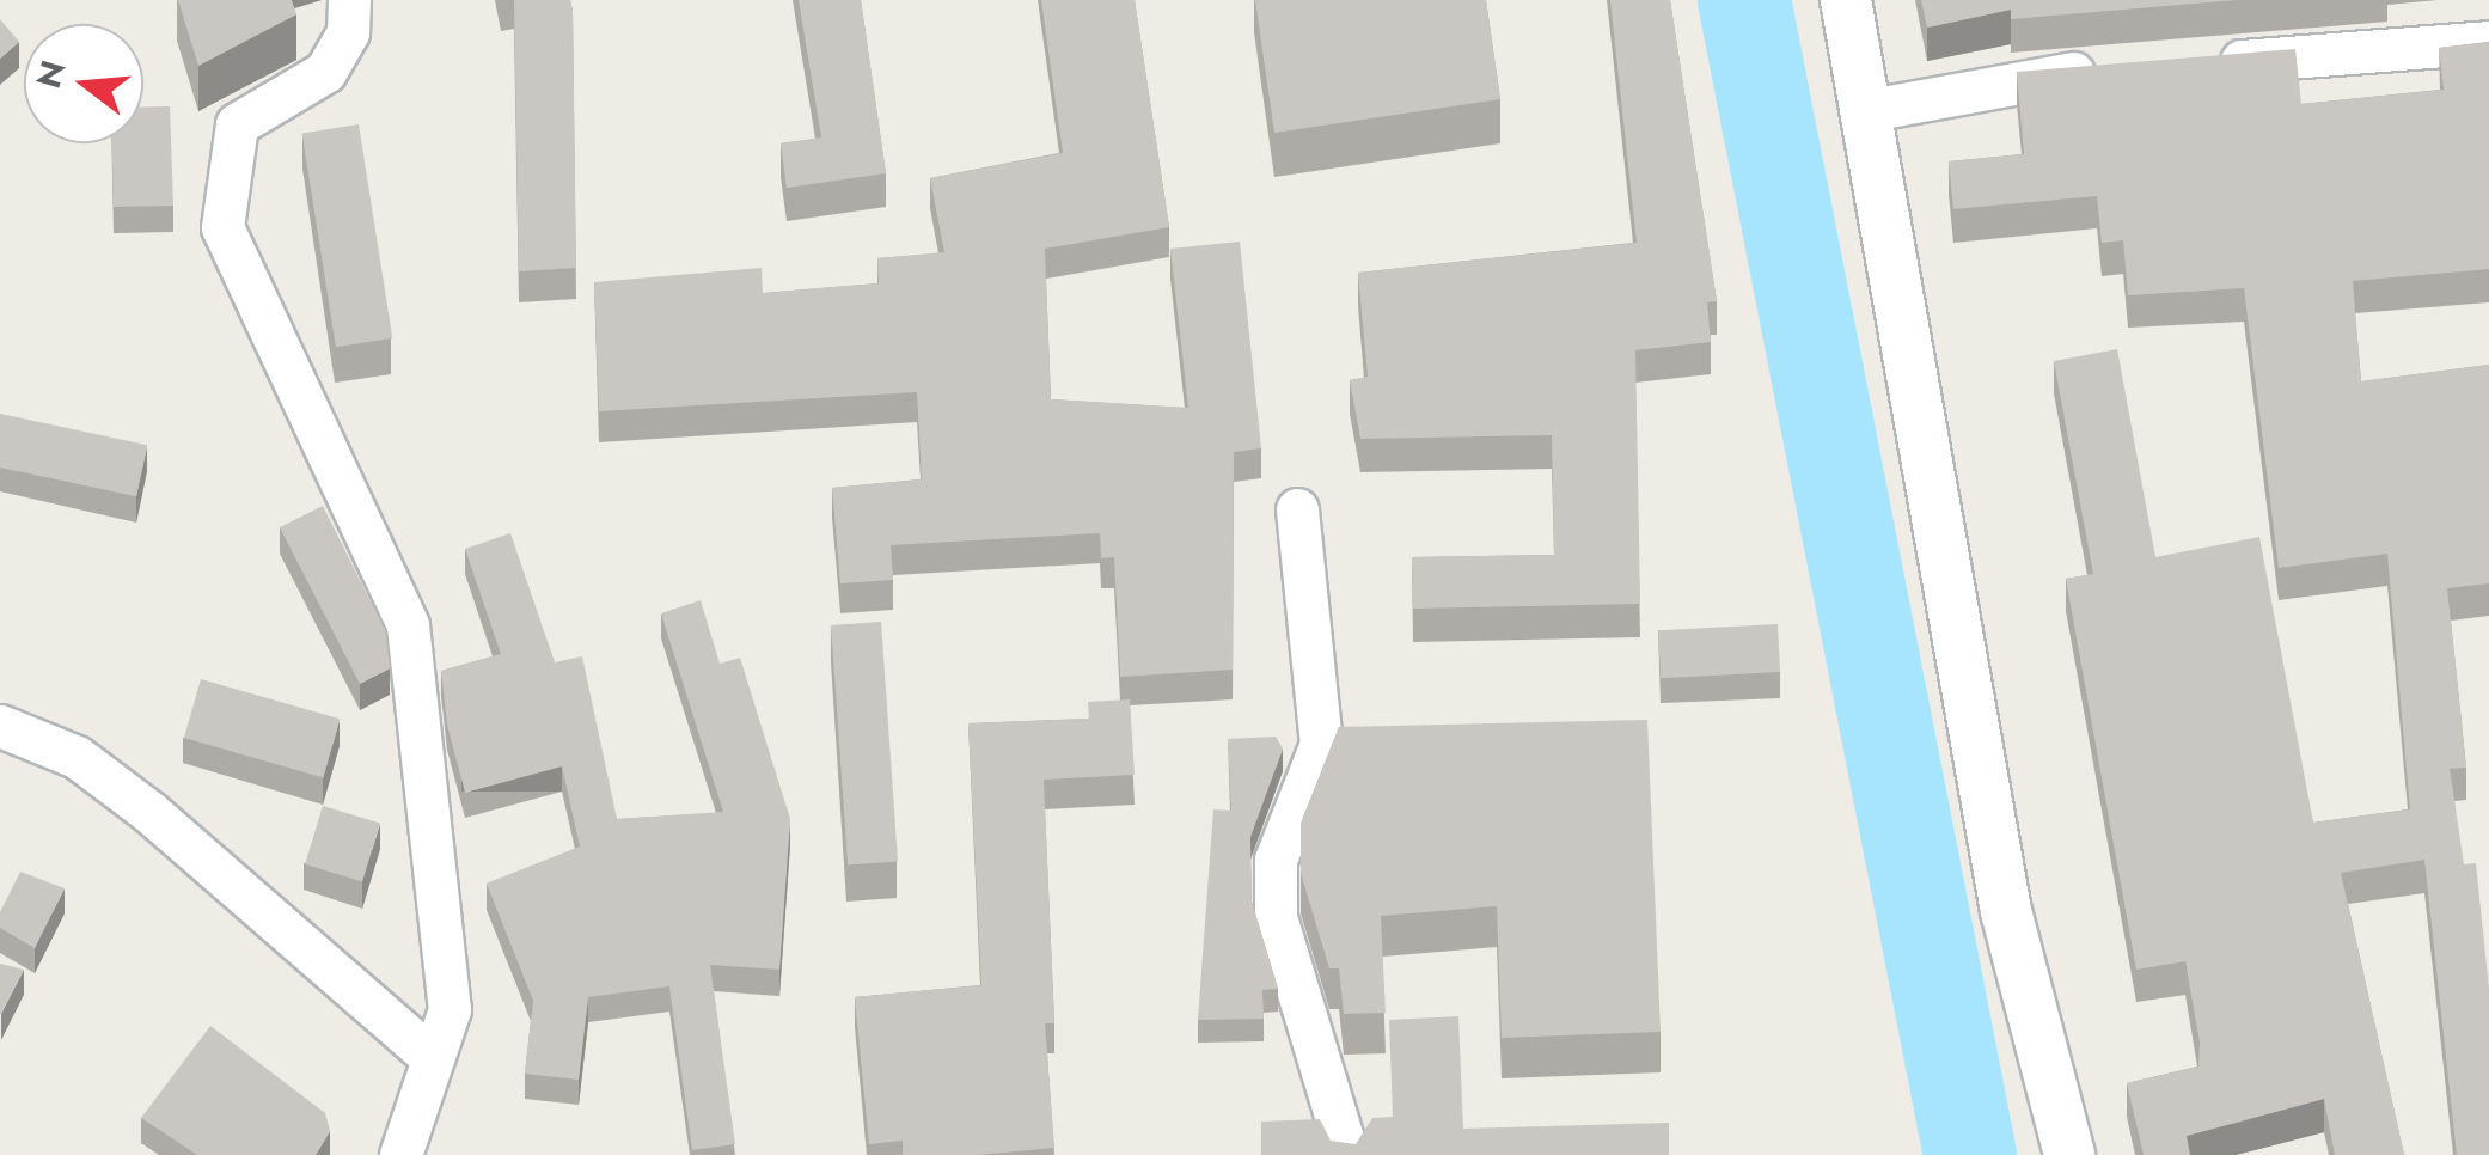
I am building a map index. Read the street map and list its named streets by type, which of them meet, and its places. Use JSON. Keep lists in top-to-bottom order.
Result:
{
  "north": "left"
}
